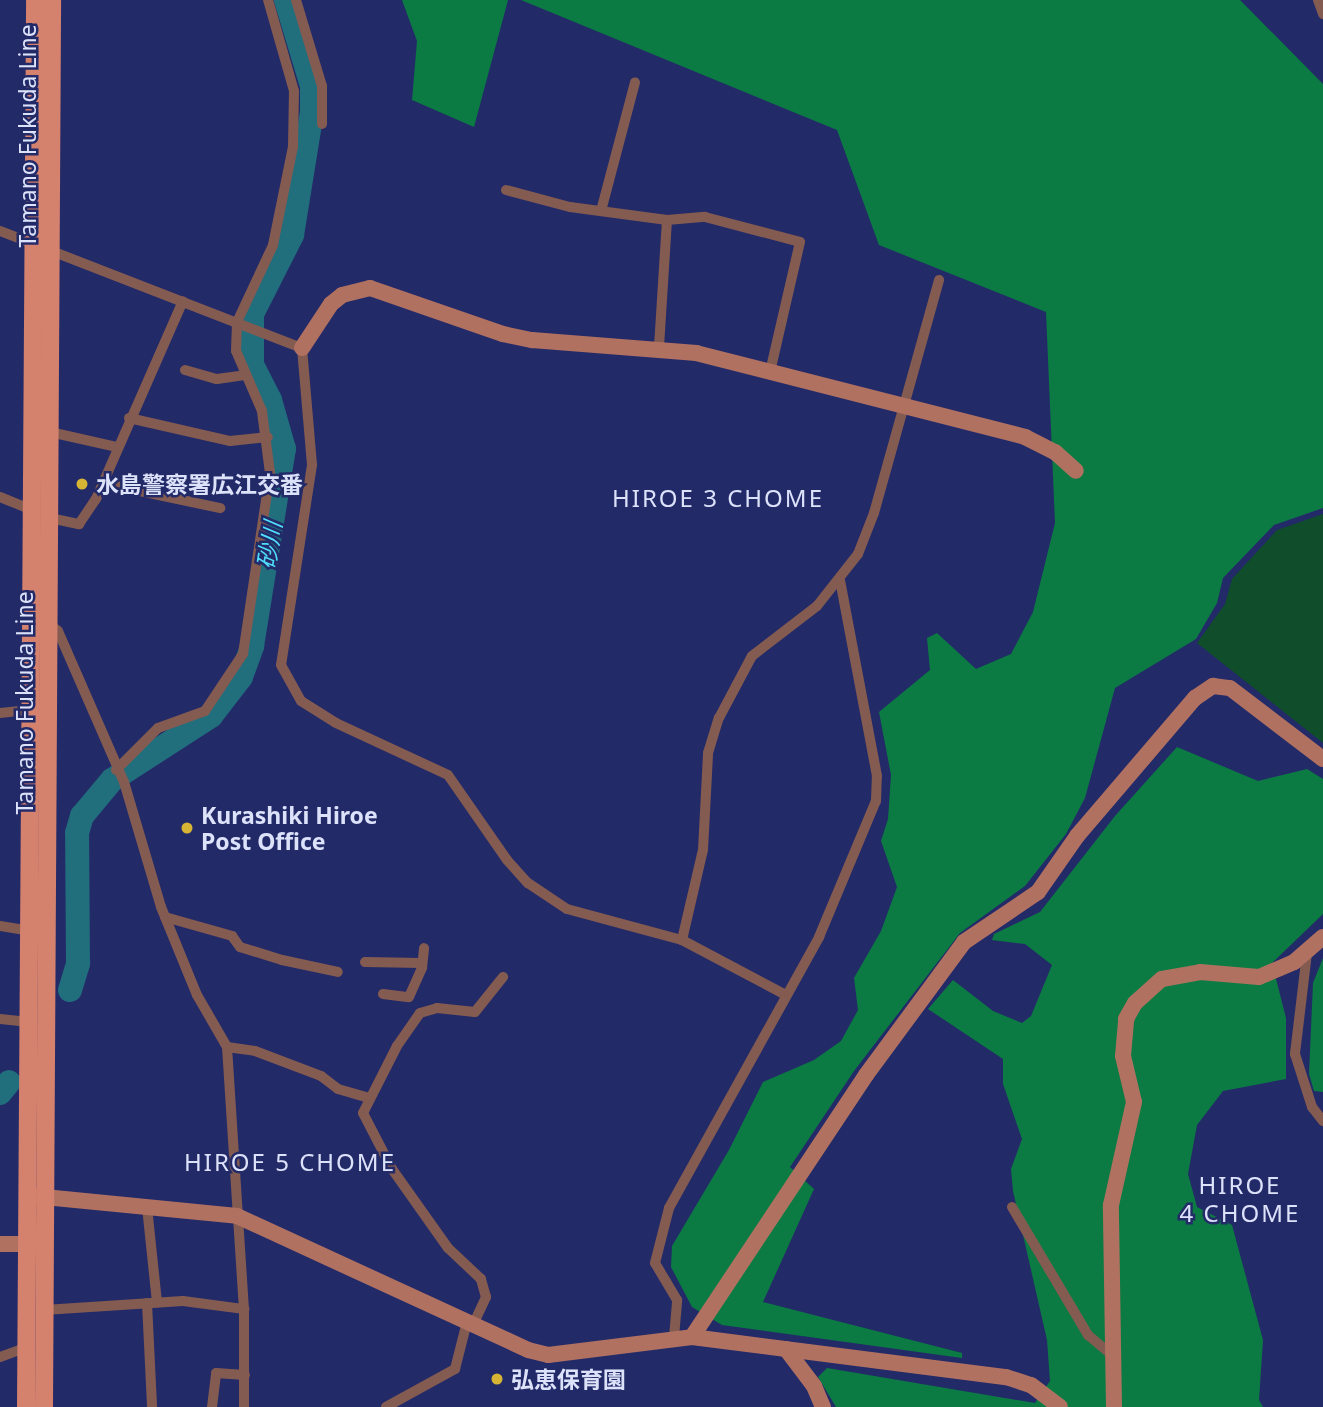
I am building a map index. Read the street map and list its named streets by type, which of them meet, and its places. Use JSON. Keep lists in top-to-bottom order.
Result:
{
  "streets": {
    "main road": ["Tamano Fukuda Line"]
  },
  "districts": ["HIROE 3 CHOME", "HIROE 5 CHOME", "HIROE 4 CHOME"],
  "water": ["砂川"],
  "places": ["水島警察署広江交番", "Kurashiki Hiroe Post Office", "弘恵保育園"]
}
